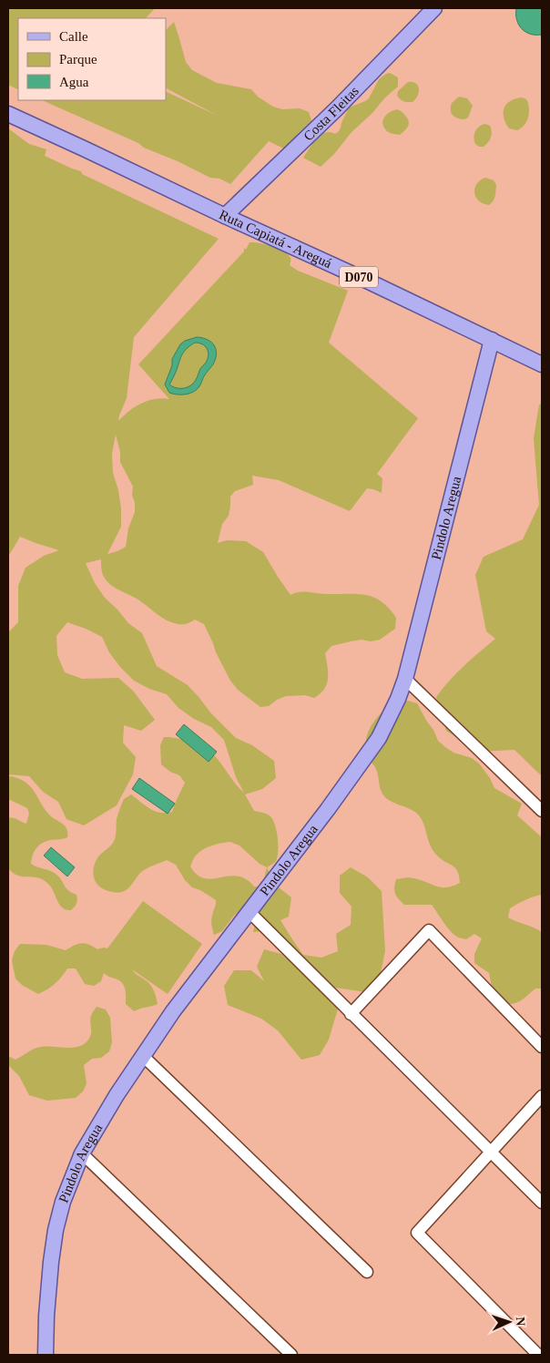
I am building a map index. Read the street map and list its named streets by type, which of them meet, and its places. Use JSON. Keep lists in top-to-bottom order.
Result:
{
  "streets": {
    "main road": [
      "Costa Fleitas",
      "Ruta Capiatá - Areguá",
      "D070",
      "Pindolo Aregua"
    ]
  },
  "crossings": [
    ["Costa Fleitas", "Ruta Capiatá - Areguá"],
    ["Ruta Capiatá - Areguá", "Pindolo Aregua"]
  ],
  "legend": ["Calle", "Parque", "Agua"],
  "north": "right"
}
